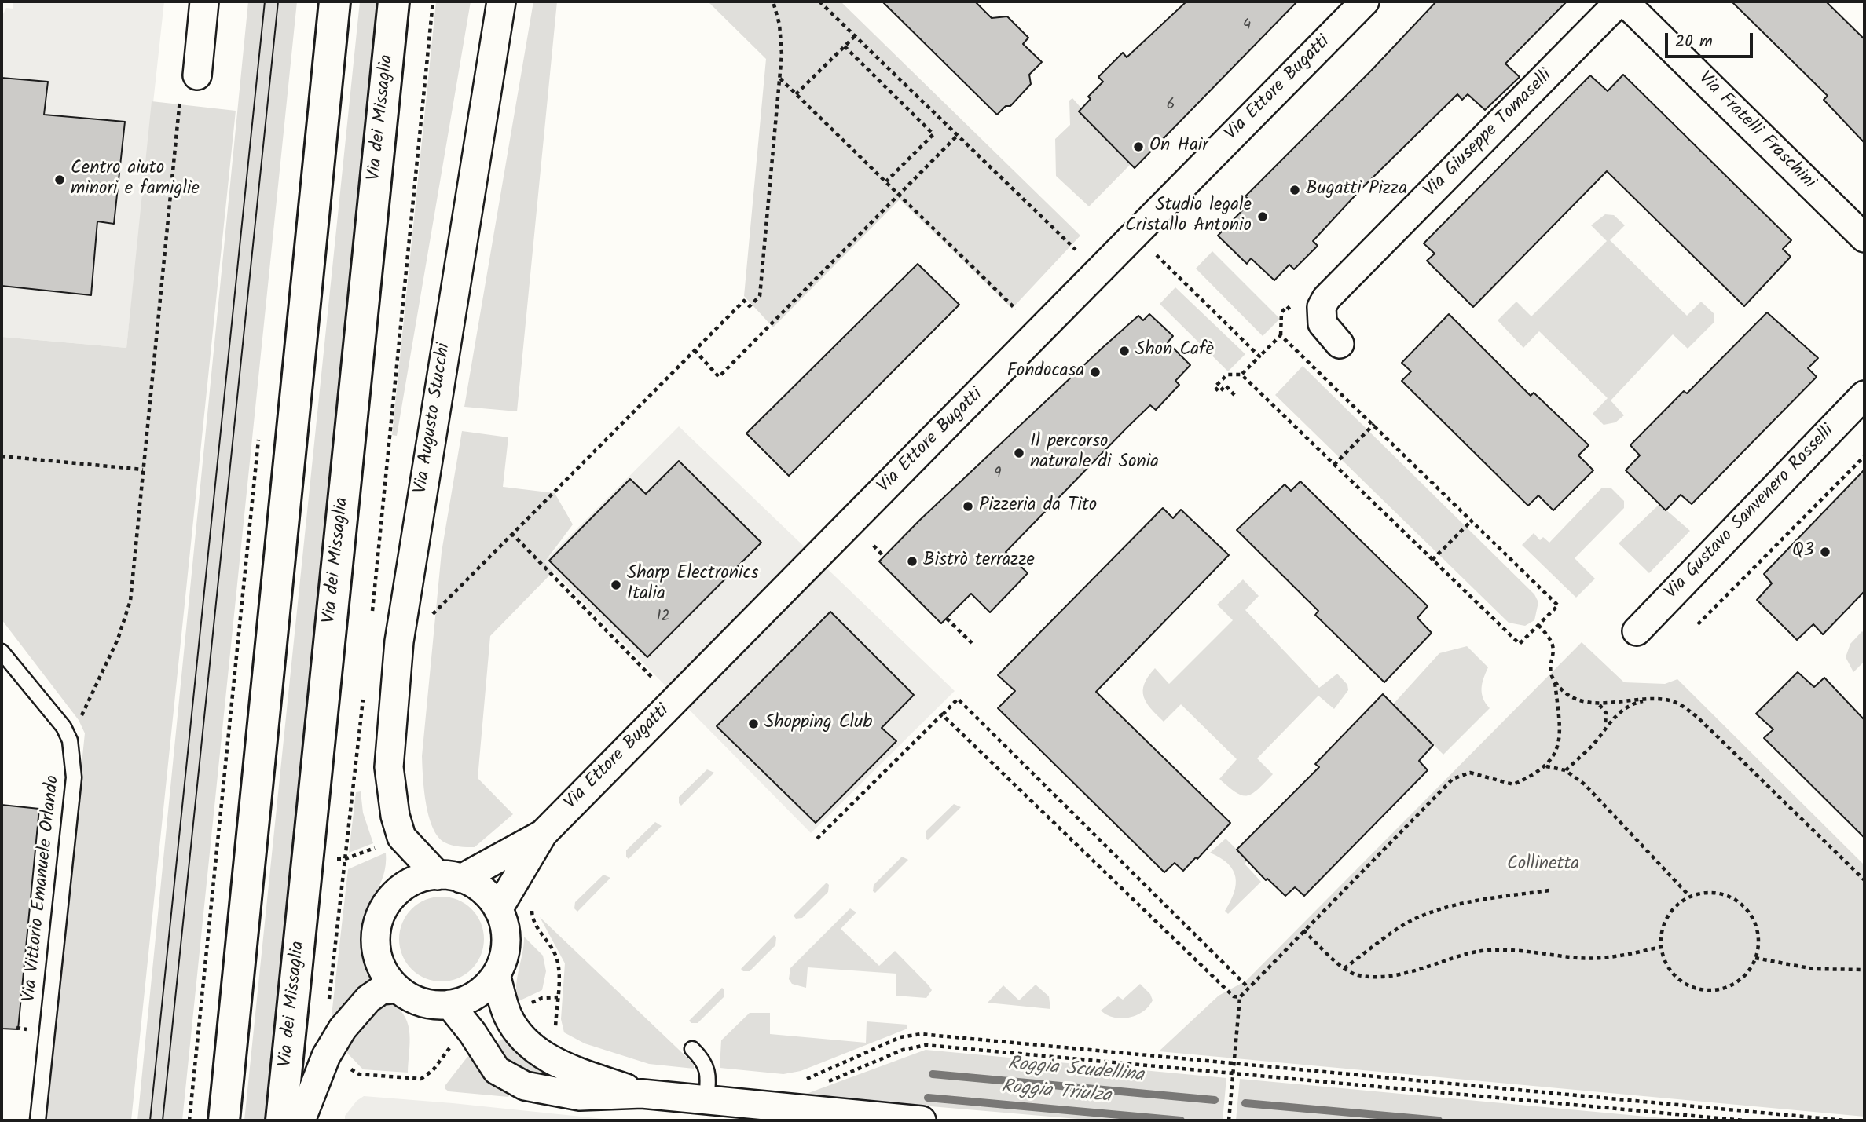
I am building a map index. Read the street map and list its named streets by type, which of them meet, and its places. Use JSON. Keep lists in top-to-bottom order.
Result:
{
  "streets": {
    "main road": ["Via dei Missaglia"],
    "street": [
      "Via Ettore Bugatti",
      "Via Fratelli Fraschini",
      "Via Giuseppe Tomaselli",
      "Via Augusto Stucchi",
      "Via Gustavo Sanvenero Rosselli"
    ],
    "lane": ["Via Vittorio Emanuele Orlando"]
  },
  "crossings": [
    ["Via Ettore Bugatti", "Via Augusto Stucchi"]
  ],
  "water": ["Roggia Scudellina", "Roggia Triulza"],
  "parks": ["Collinetta"],
  "places": [
    "On Hair",
    "Centro aiuto minori e famiglie",
    "Bugatti Pizza",
    "Studio legale Cristallo Antonio",
    "Shon Cafè",
    "Fondocasa",
    "Il percorso naturale di Sonia",
    "Pizzeria da Tito",
    "Q3",
    "Bistrò terrazze",
    "Sharp Electronics Italia",
    "Shopping Club"
  ],
  "house_numbers": [
    "4",
    "6",
    "9",
    "12"
  ],
  "scale_bar": "20 m"
}
